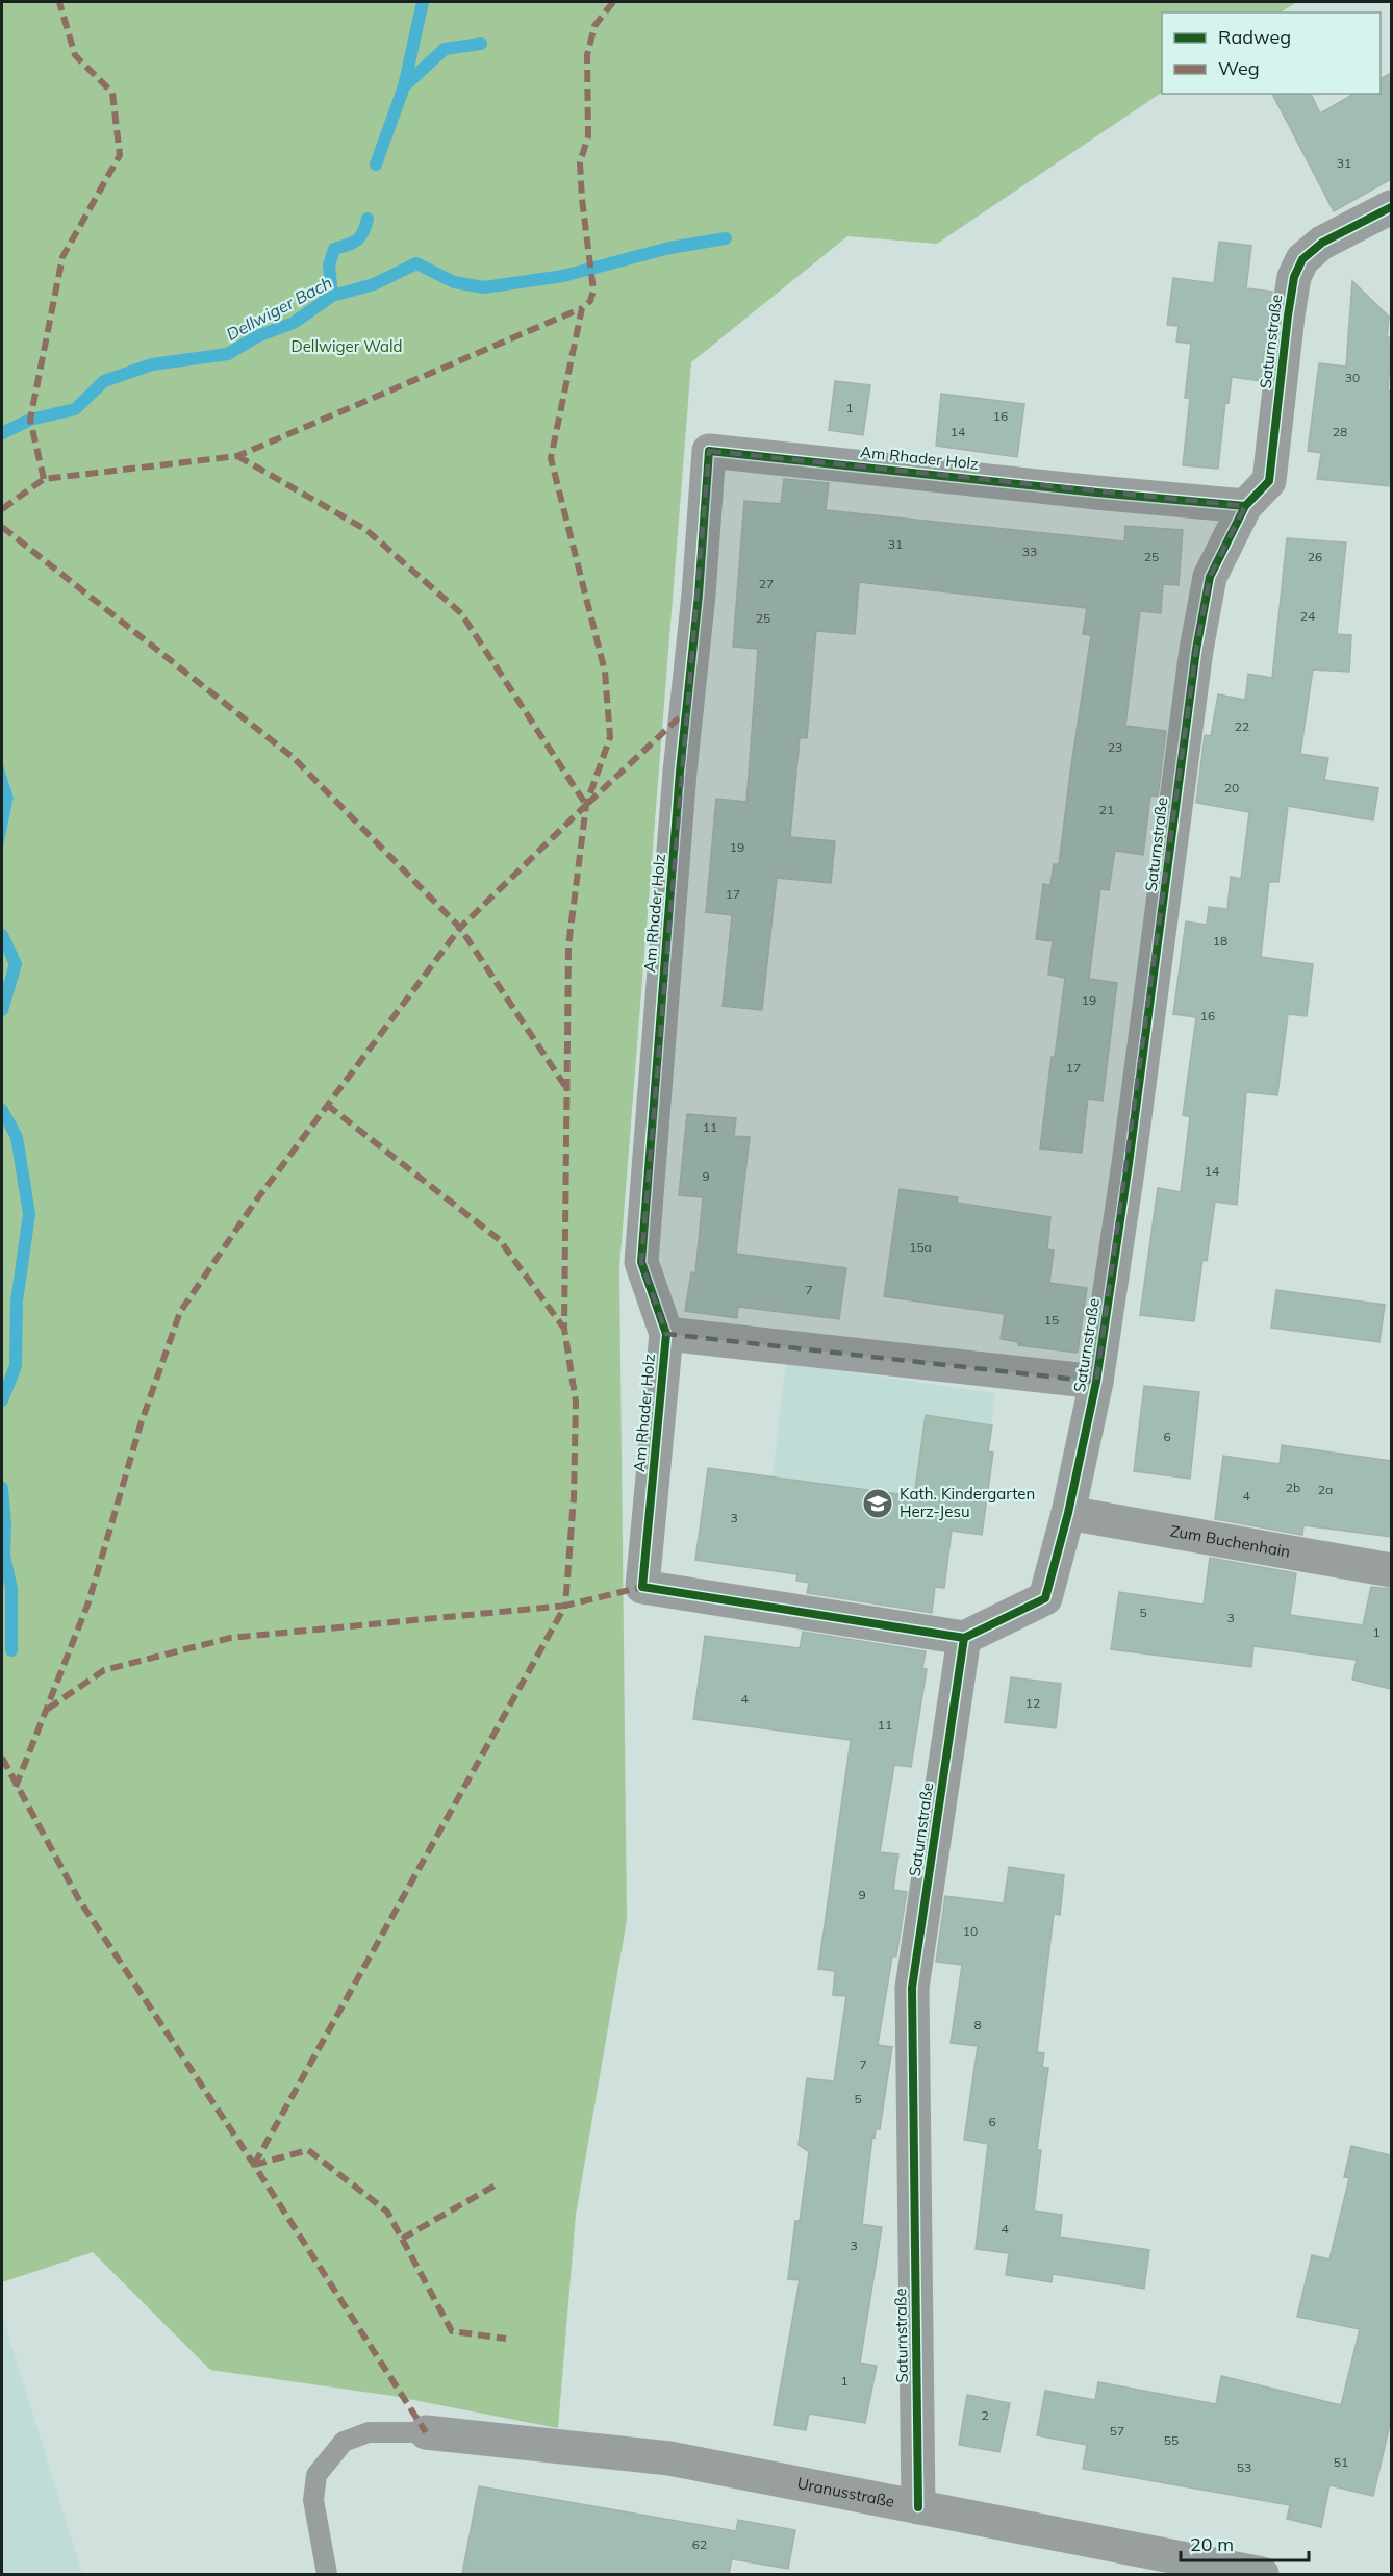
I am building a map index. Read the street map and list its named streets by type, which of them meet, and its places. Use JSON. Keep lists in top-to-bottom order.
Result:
{
  "streets": {
    "street": [
      "Saturnstraße",
      "Am Rhader Holz",
      "Zum Buchenhain",
      "Uranusstraße"
    ]
  },
  "crossings": [
    ["Saturnstraße", "Am Rhader Holz"],
    ["Saturnstraße", "Zum Buchenhain"],
    ["Saturnstraße", "Uranusstraße"]
  ],
  "water": ["Dellwiger Bach"],
  "parks": ["Dellwiger Wald"],
  "places": {
    "school or university": ["Kath. Kindergarten Herz-Jesu"]
  },
  "house_numbers": [
    "31",
    "30",
    "1",
    "16",
    "14",
    "28",
    "31",
    "33",
    "25",
    "26",
    "27",
    "24",
    "25",
    "22",
    "23",
    "20",
    "21",
    "19",
    "17",
    "18",
    "19",
    "16",
    "17",
    "11",
    "14",
    "9",
    "15a",
    "7",
    "15",
    "6",
    "2b",
    "2a",
    "4",
    "3",
    "5",
    "3",
    "1",
    "4",
    "12",
    "11",
    "9",
    "10",
    "8",
    "7",
    "5",
    "6",
    "4",
    "3",
    "1",
    "2",
    "57",
    "55",
    "51",
    "53",
    "62"
  ],
  "legend": ["Radweg", "Weg"],
  "scale_bar": "20 m"
}
